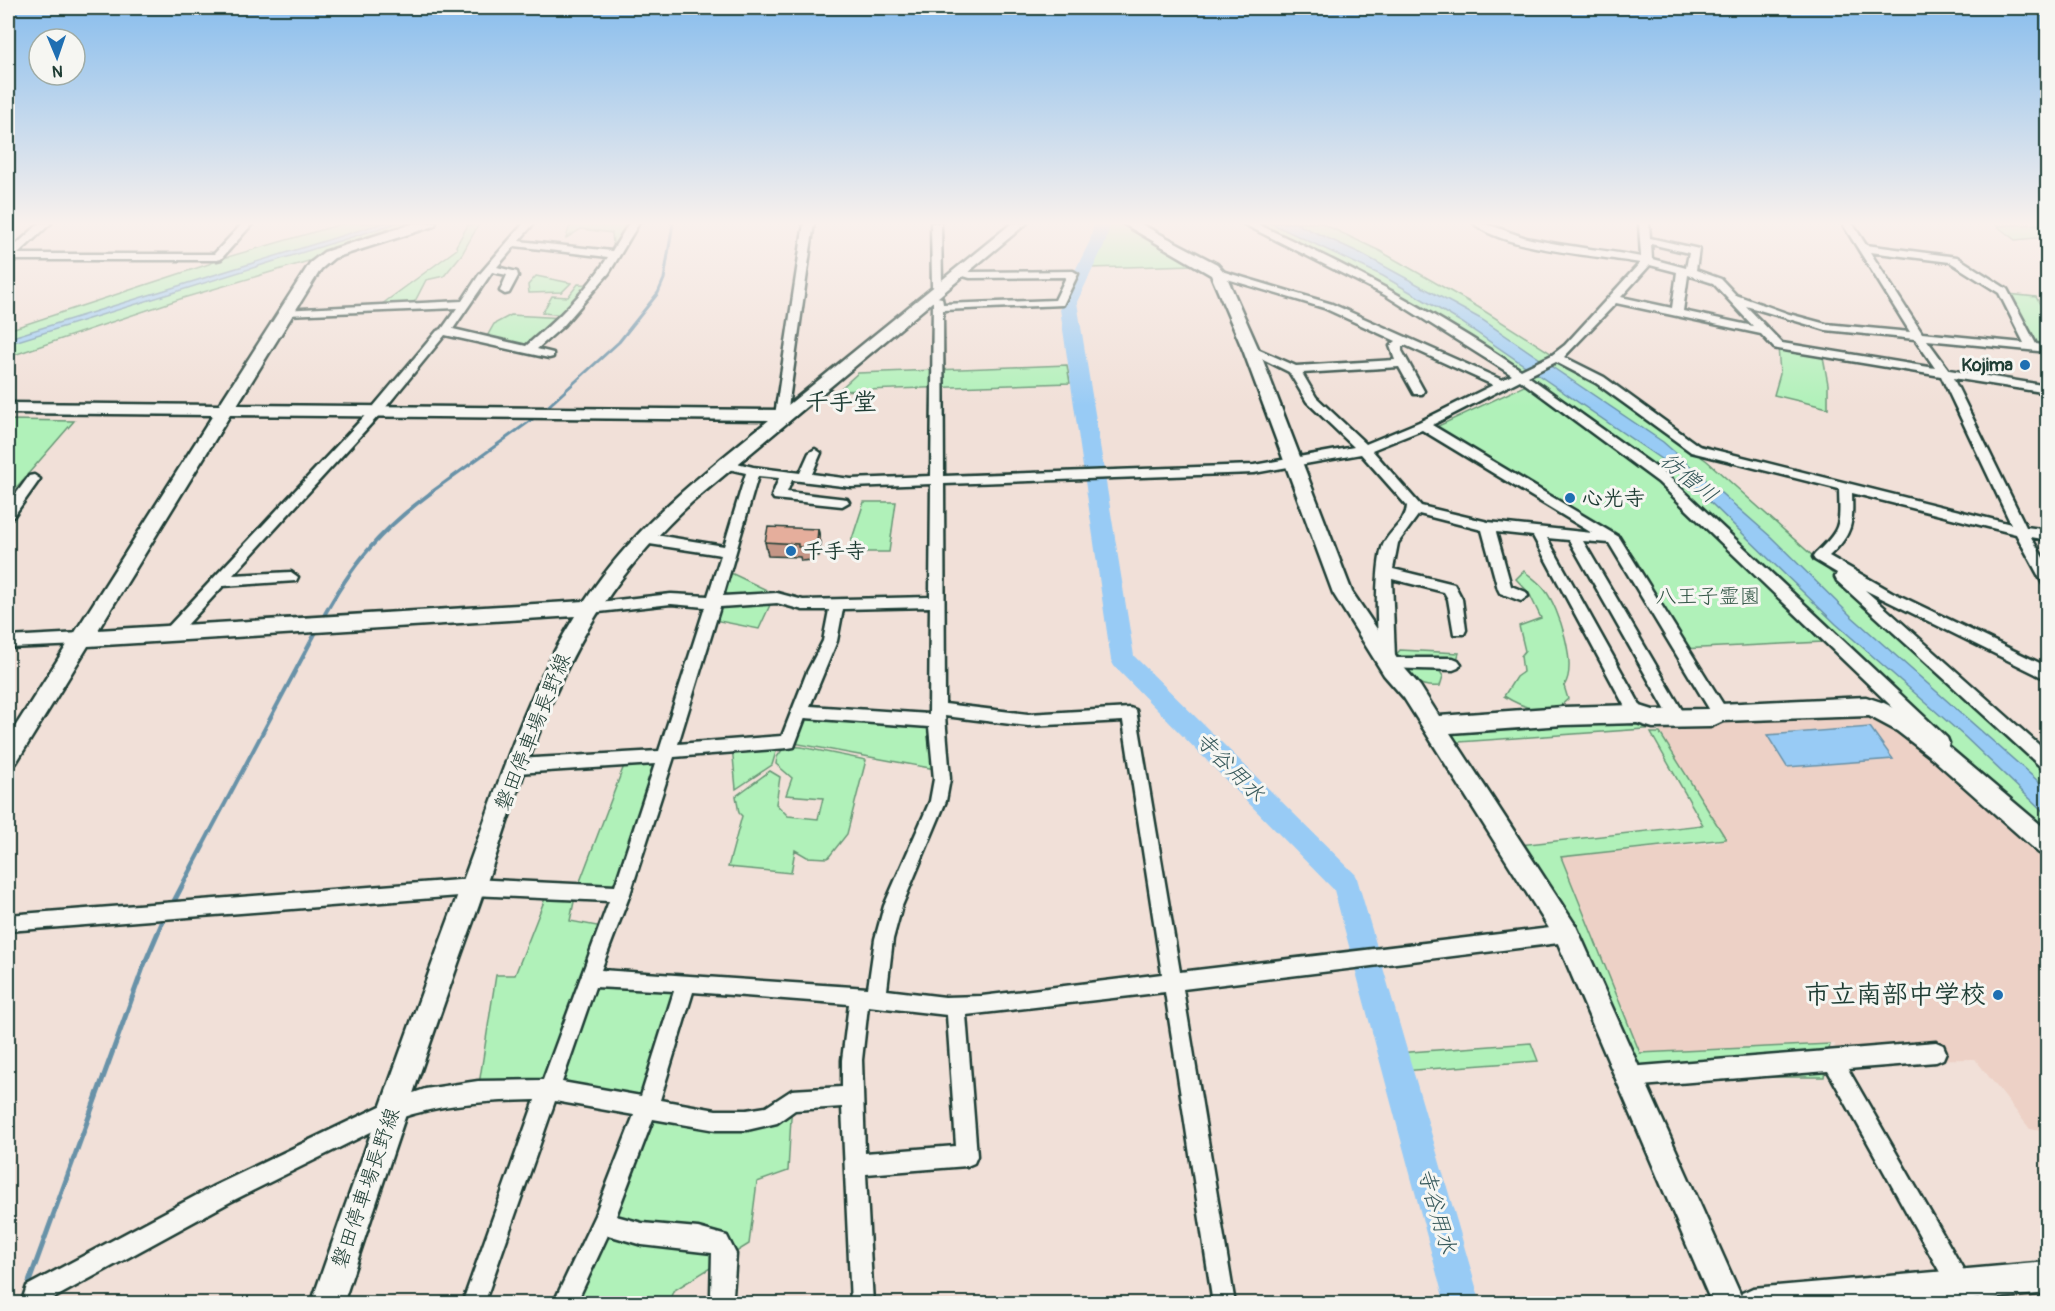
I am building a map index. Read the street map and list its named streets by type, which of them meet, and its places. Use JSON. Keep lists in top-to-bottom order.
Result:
{
  "streets": {
    "street": ["磐田停車場長野線"]
  },
  "districts": ["千手堂"],
  "water": ["彷僧川", "寺谷用水"],
  "parks": ["八王子霊園"],
  "places": [
    "Kojima",
    "心光寺",
    "千手寺",
    "市立南部中学校"
  ],
  "north": "bottom"
}
